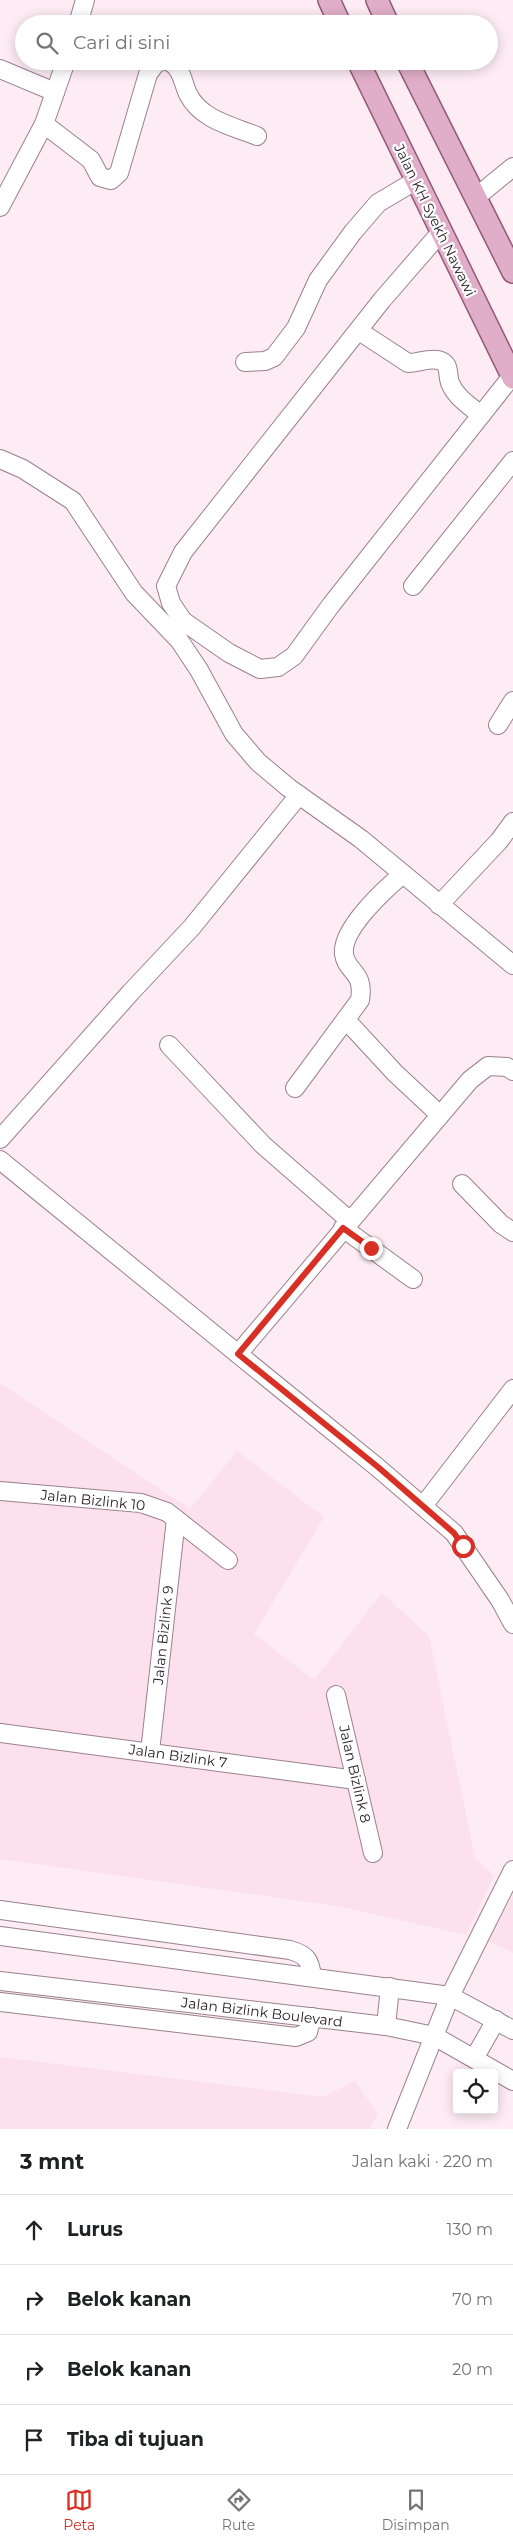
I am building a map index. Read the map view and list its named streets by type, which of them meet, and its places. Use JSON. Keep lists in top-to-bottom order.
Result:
{
  "streets": {
    "main road": ["Jalan KH Syekh Nawawi"],
    "street": [
      "Jalan Bizlink 10",
      "Jalan Bizlink 9",
      "Jalan Bizlink 7",
      "Jalan Bizlink 8",
      "Jalan Bizlink Boulevard"
    ]
  },
  "crossings": [
    ["Jalan Bizlink 10", "Jalan Bizlink 9"],
    ["Jalan Bizlink 9", "Jalan Bizlink 7"],
    ["Jalan Bizlink 7", "Jalan Bizlink 8"]
  ],
  "page": {
    "search": "Cari di sini",
    "heading": ["3 mnt", "Jalan kaki · 220 m"],
    "list": [
      ["Lurus", "130 m"],
      ["Belok kanan", "70 m"],
      ["Belok kanan", "20 m"],
      "Tiba di tujuan"
    ],
    "nav": ["Peta", "Rute", "Disimpan"]
  }
}
